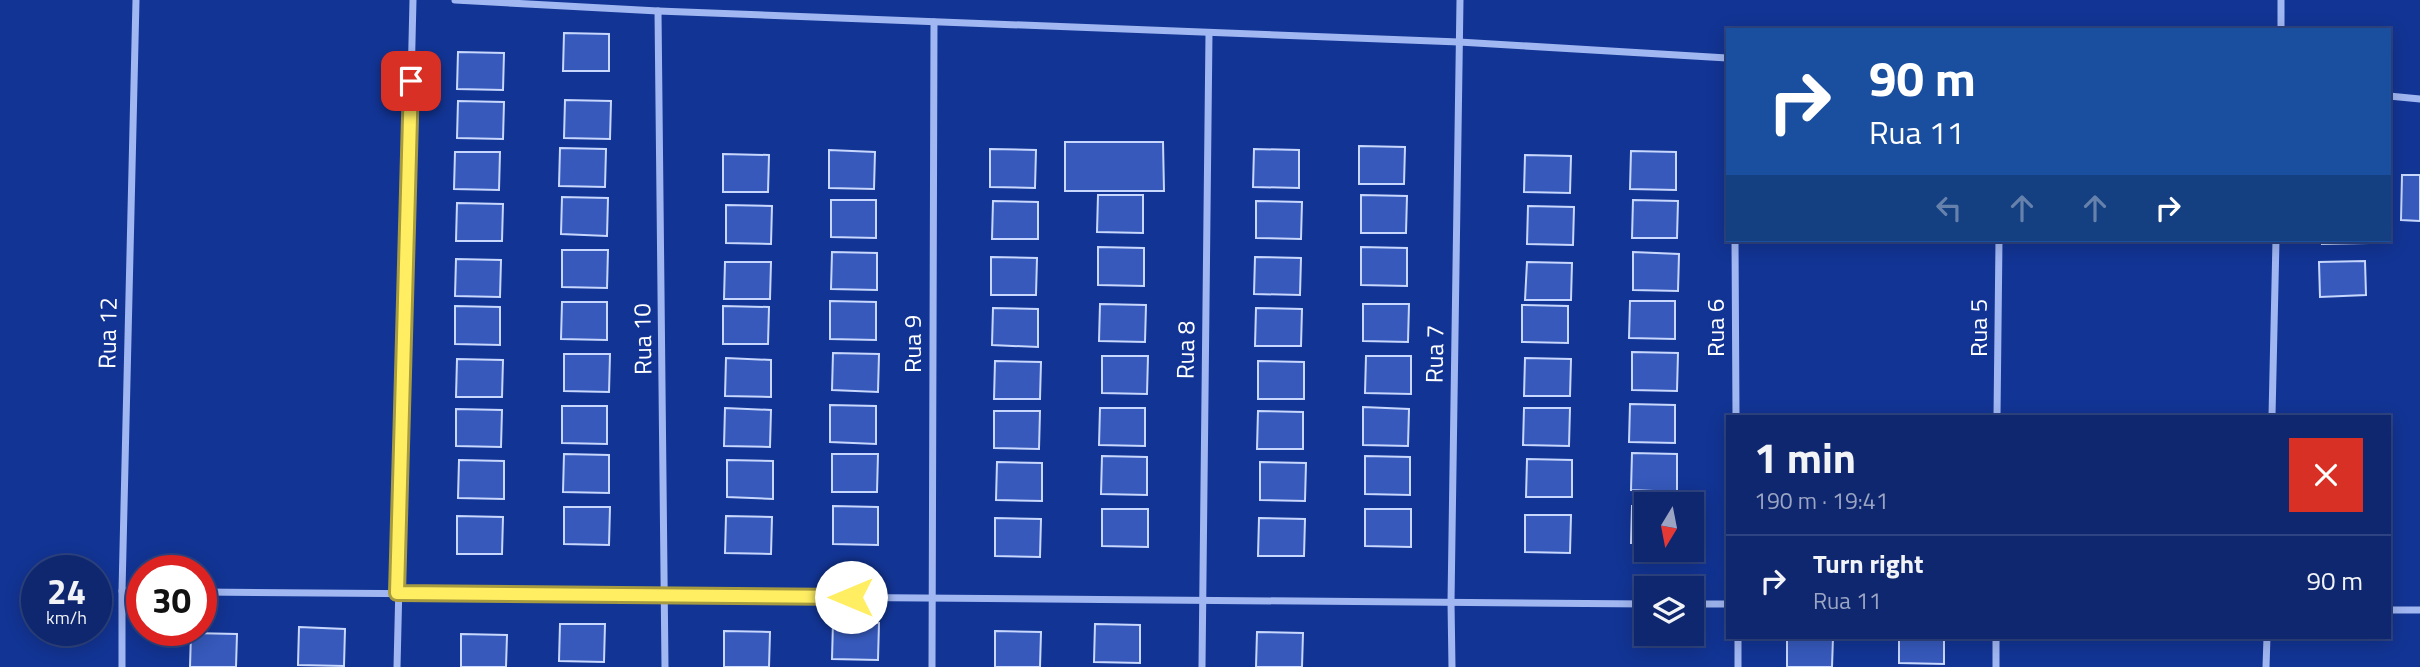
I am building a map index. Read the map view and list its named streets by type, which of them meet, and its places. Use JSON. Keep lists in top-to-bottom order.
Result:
{
  "streets": {
    "street": [
      "Rua 6",
      "Rua 5",
      "Rua 12",
      "Rua 10",
      "Rua 9",
      "Rua 8",
      "Rua 7"
    ]
  },
  "north": "bottom",
  "page": {
    "turn": ["90 m", "Rua 11"],
    "heading": ["1 min", "190 m · 19:41"],
    "list": [
      {
        "name": "Turn right",
        "note": "Rua 11",
        "value": "90 m"
      }
    ],
    "speed": "24 km/h",
    "limit": "30"
  }
}
